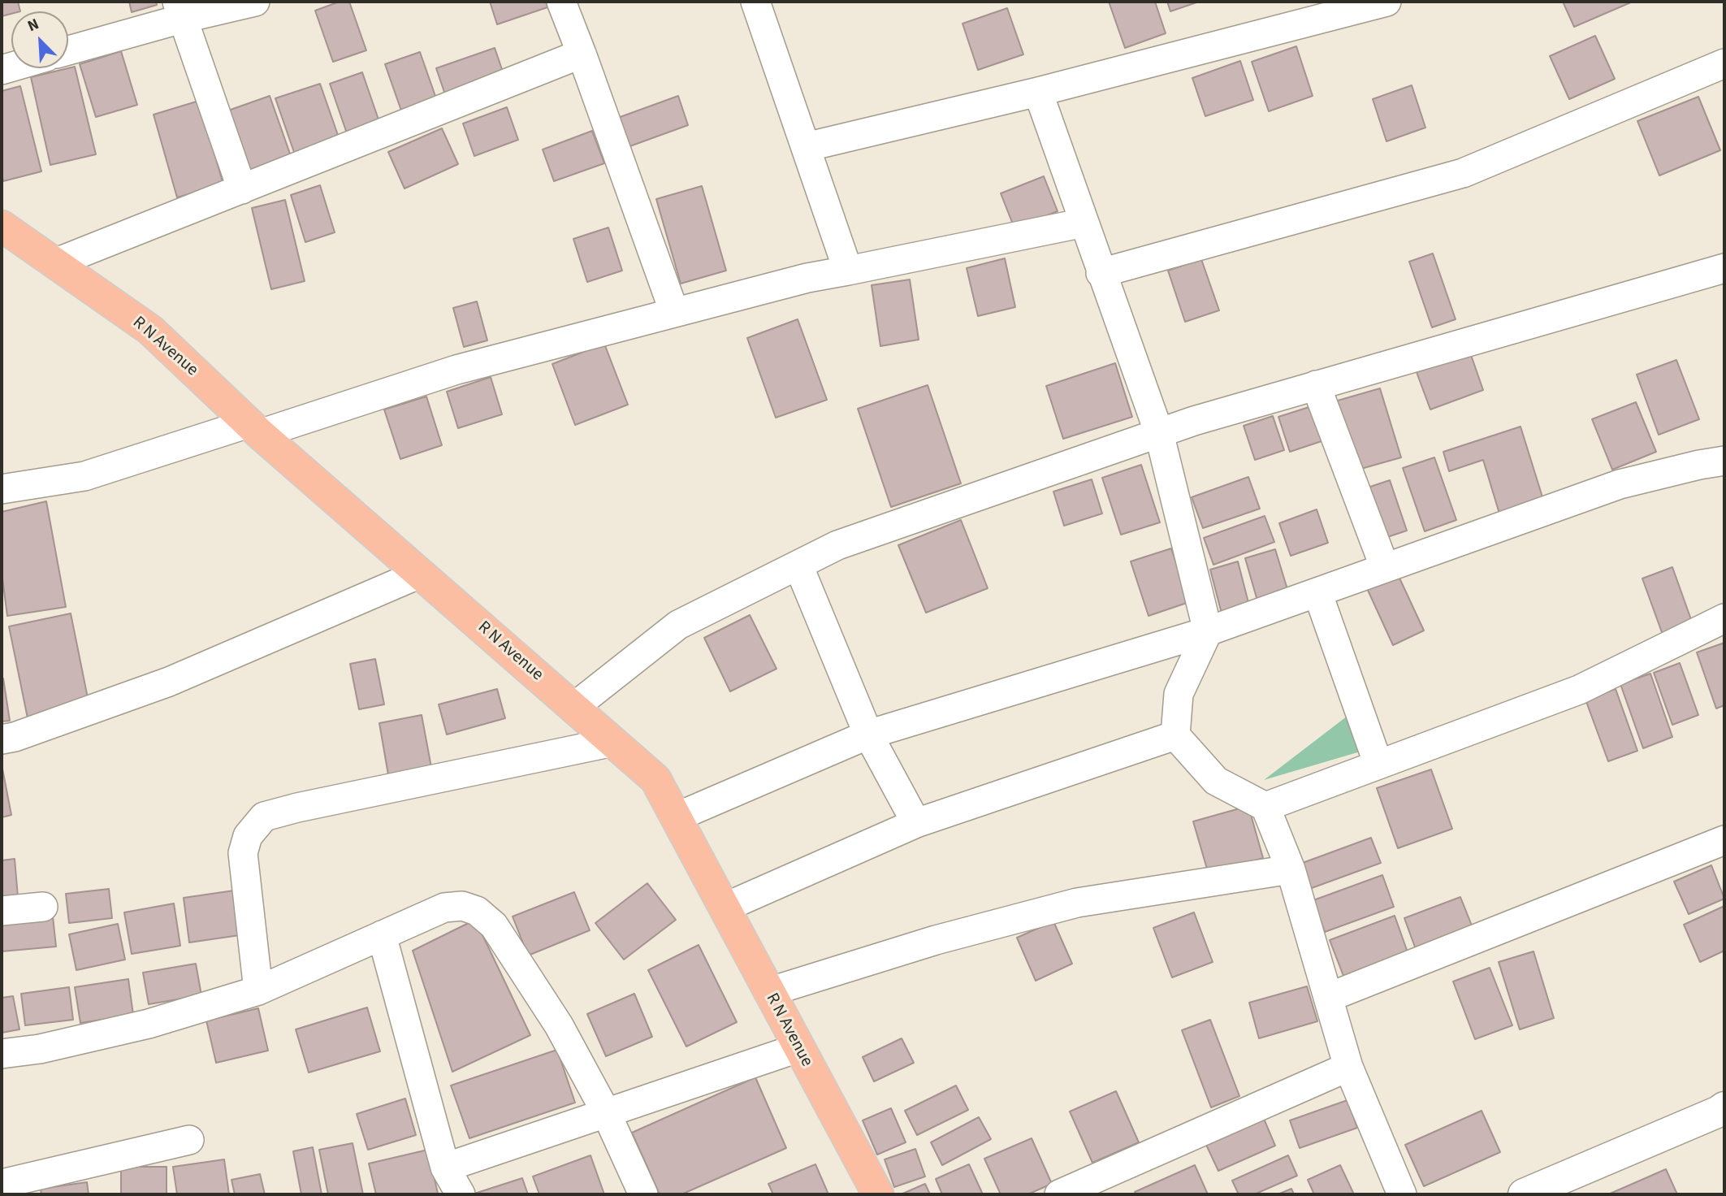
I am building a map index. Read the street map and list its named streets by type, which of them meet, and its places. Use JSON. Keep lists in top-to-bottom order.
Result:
{
  "streets": {
    "main road": ["R N Avenue"]
  },
  "north": "top left"
}
